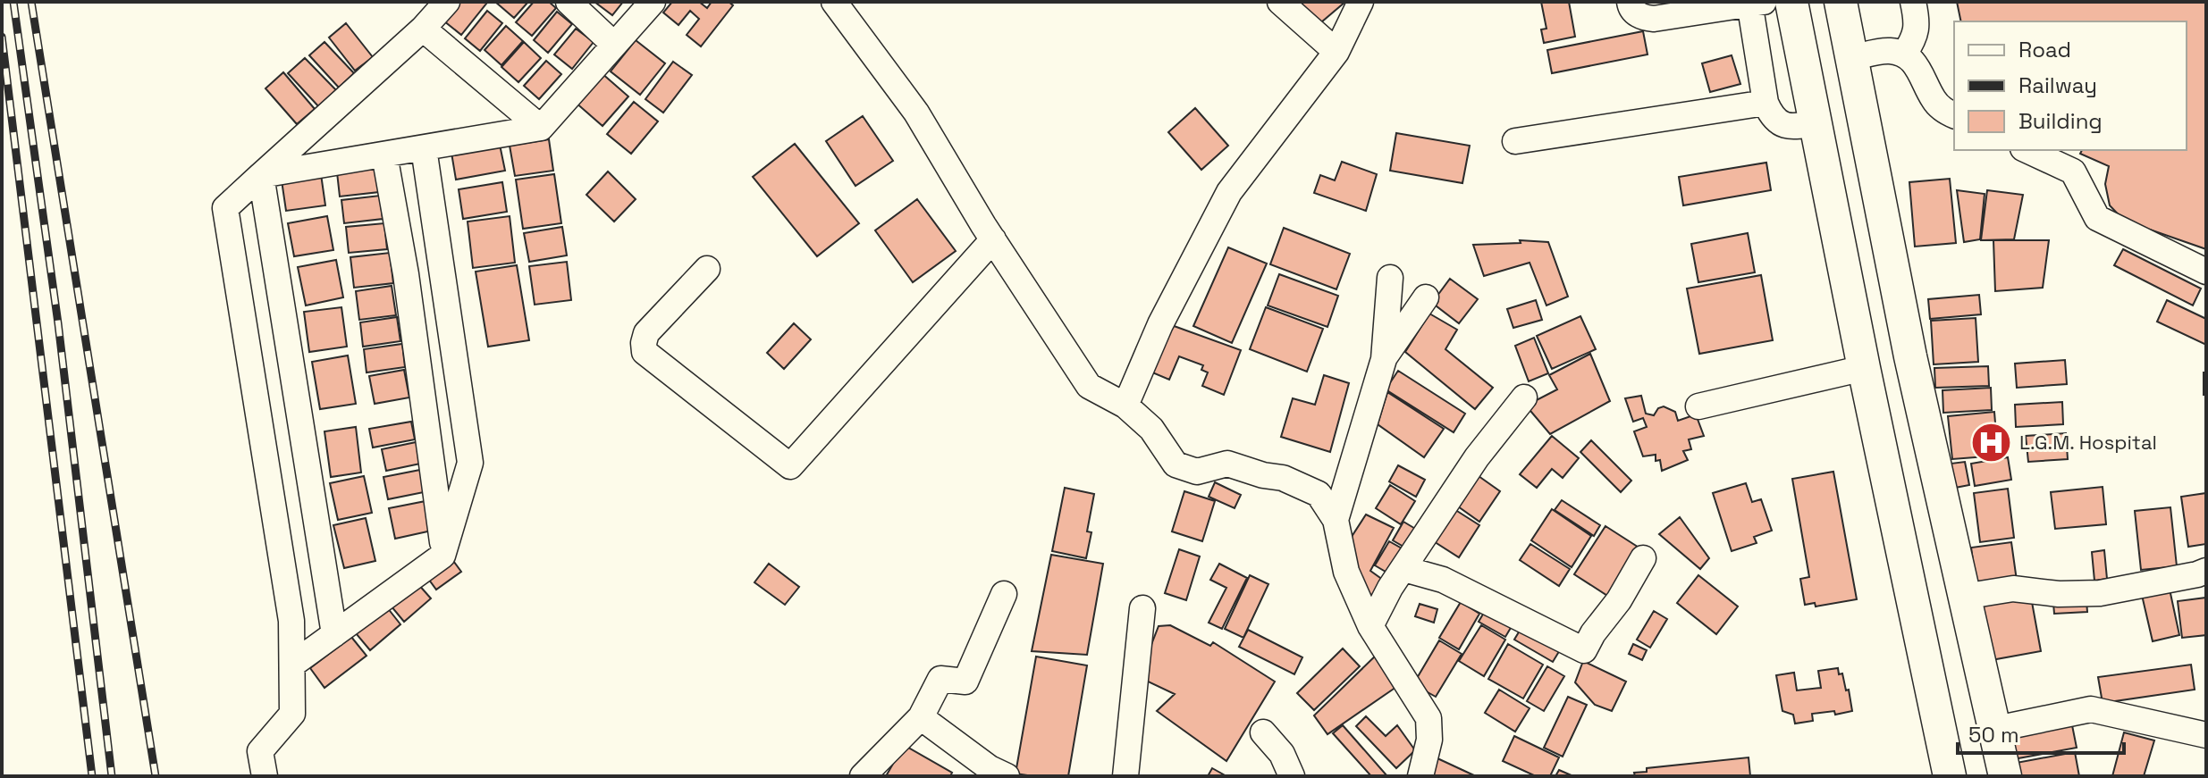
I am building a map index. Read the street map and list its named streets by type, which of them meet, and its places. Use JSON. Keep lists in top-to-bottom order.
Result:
{
  "places": {
    "hospital": ["L.G.M. Hospital"]
  },
  "legend": ["Road", "Railway", "Building"],
  "scale_bar": "50 m"
}
